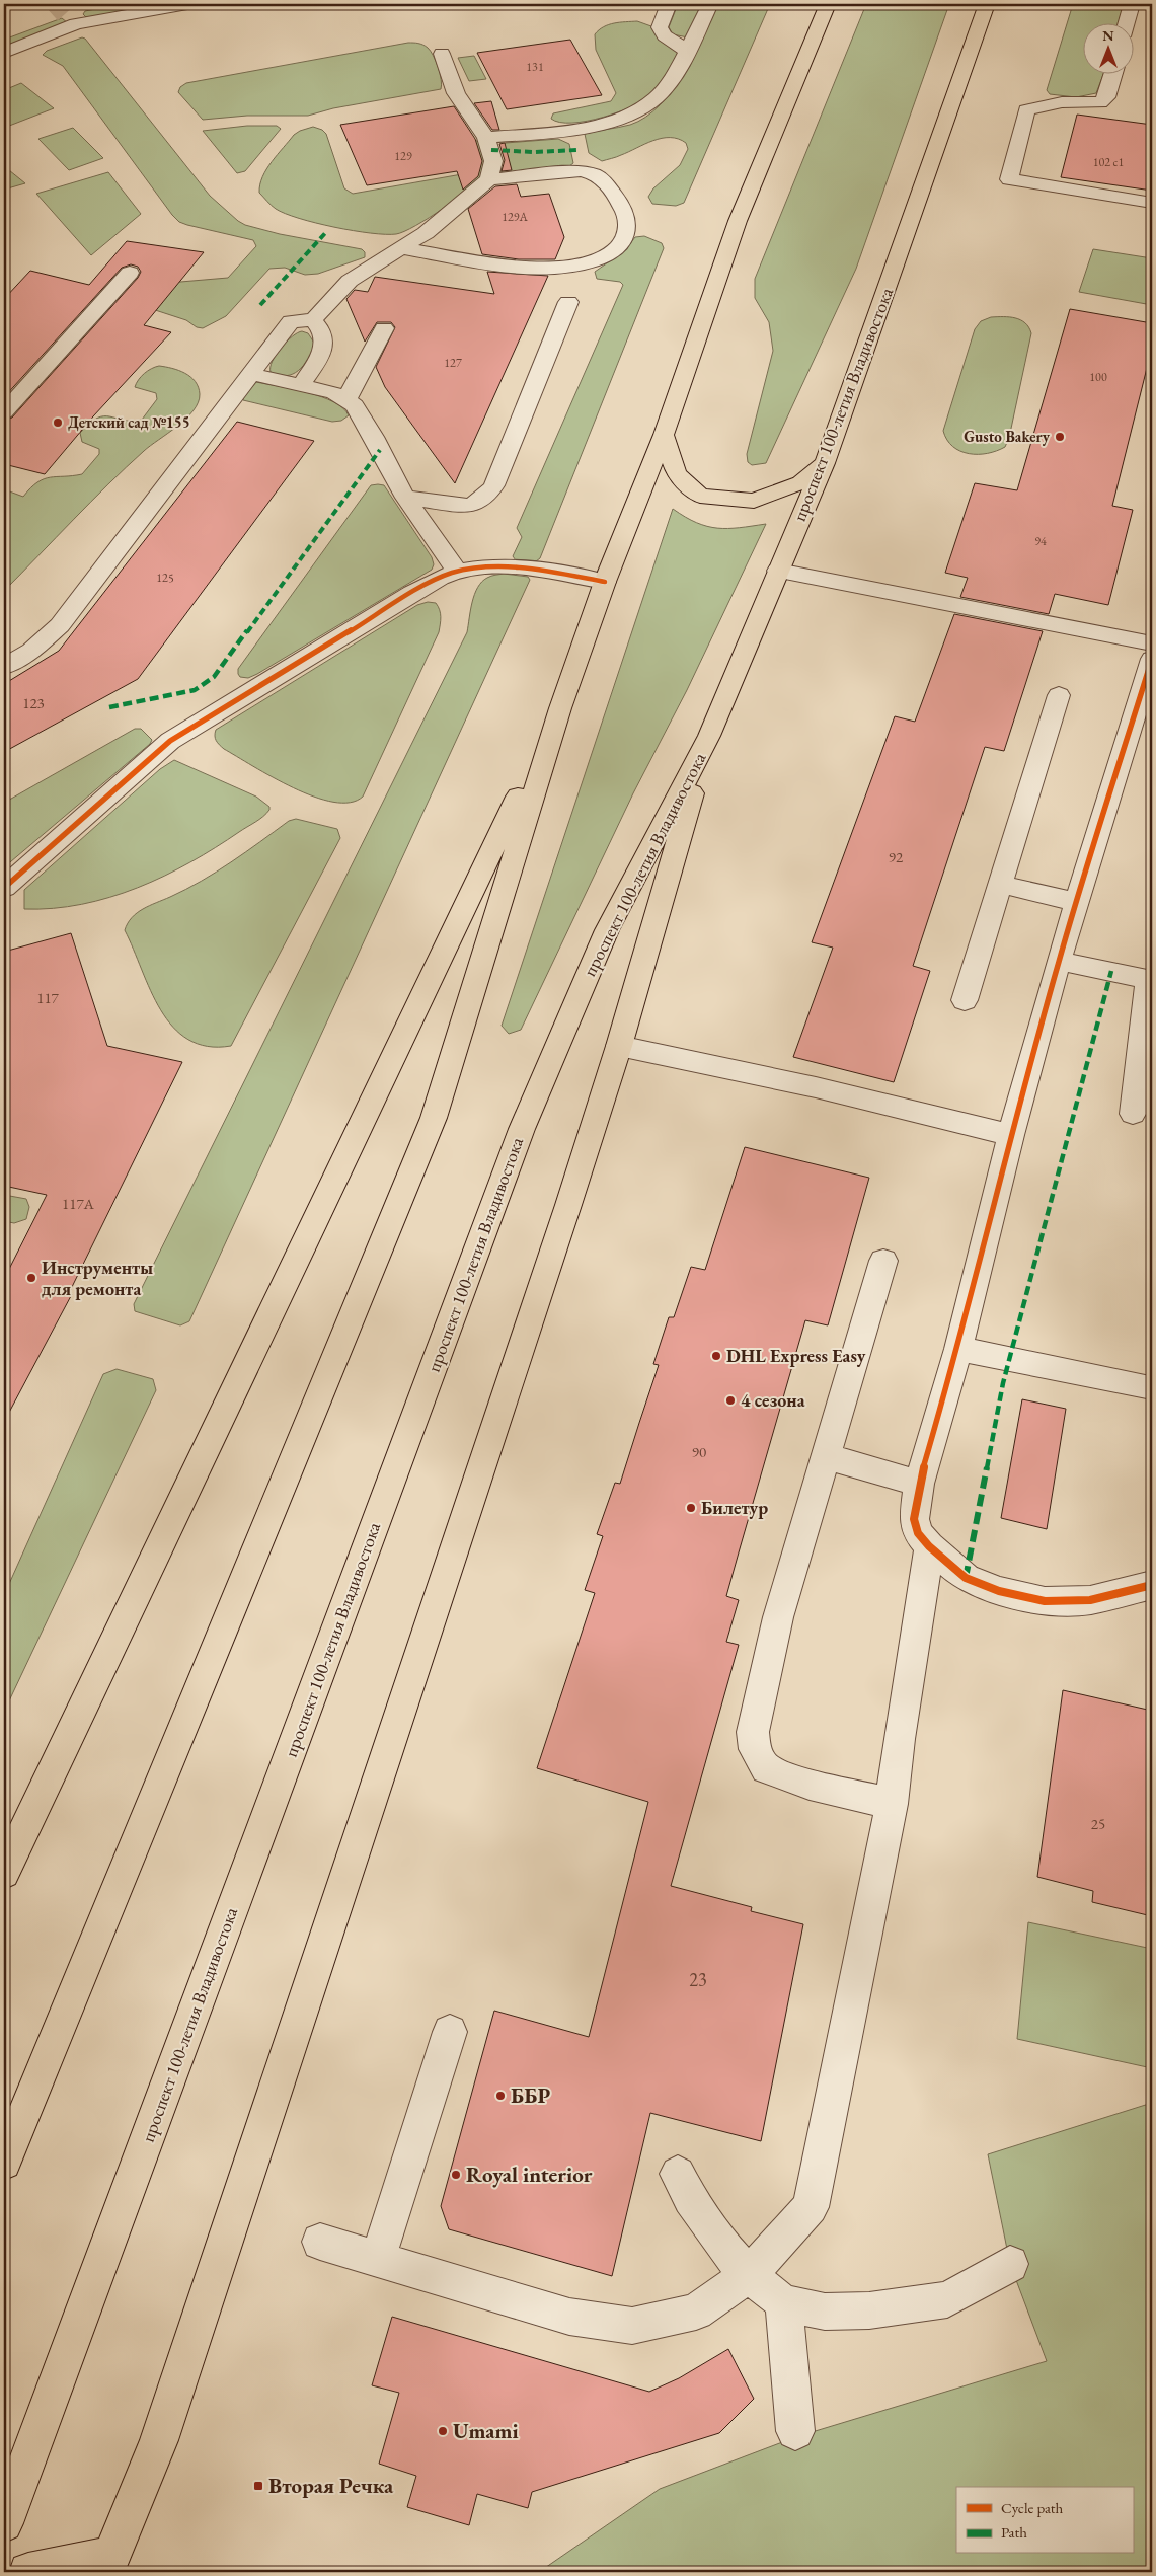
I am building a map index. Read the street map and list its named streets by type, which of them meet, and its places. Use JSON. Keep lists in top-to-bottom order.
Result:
{
  "streets": {
    "highway": ["проспект 100-летия Владивостока"]
  },
  "places": {
    "other": [
      "Детский сад №155",
      "Gusto Bakery",
      "Инструменты для ремонта",
      "DHL Express Easy",
      "4 сезона",
      "Билетур",
      "ББР",
      "Royal interior",
      "Umami"
    ],
    "transit": ["Вторая Речка"]
  },
  "house_numbers": [
    "131",
    "129",
    "102 с1",
    "129А",
    "127",
    "100",
    "94",
    "125",
    "123",
    "92",
    "117",
    "117А",
    "90",
    "25",
    "23"
  ],
  "legend": ["Cycle path", "Path"],
  "north": "top"
}
